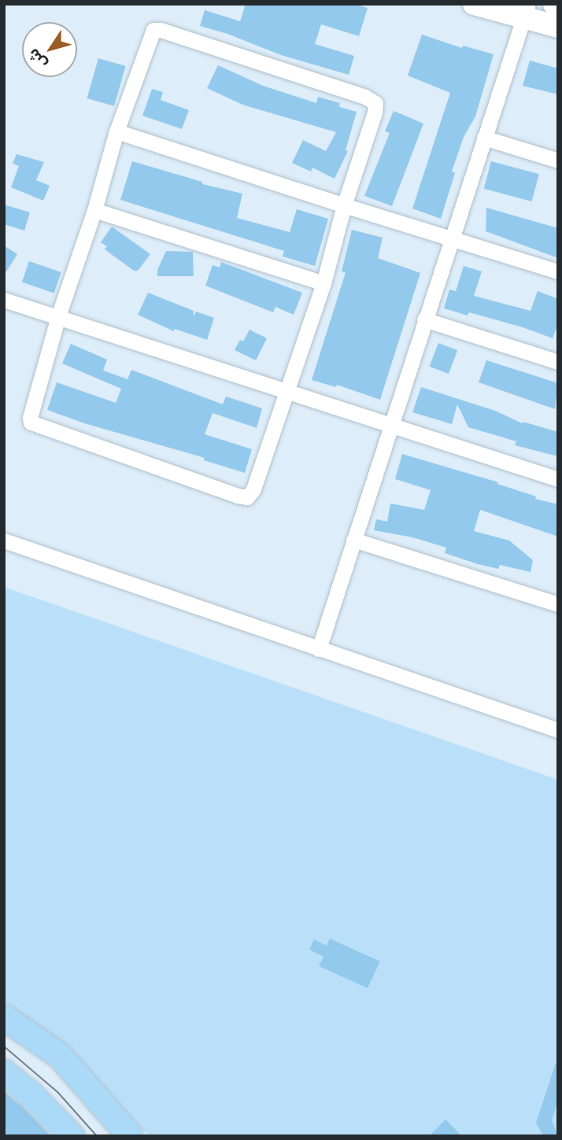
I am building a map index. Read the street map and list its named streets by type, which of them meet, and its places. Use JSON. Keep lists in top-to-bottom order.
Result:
{
  "north": "bottom left"
}
